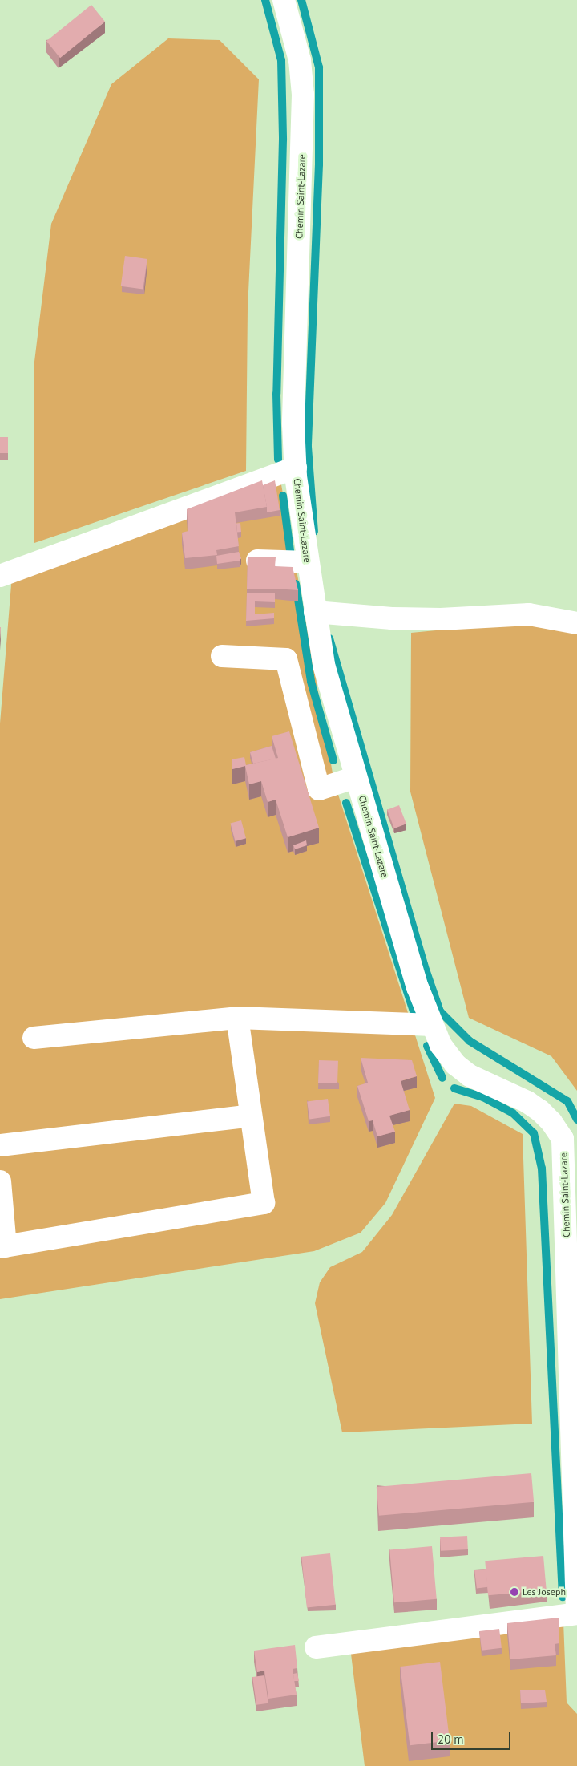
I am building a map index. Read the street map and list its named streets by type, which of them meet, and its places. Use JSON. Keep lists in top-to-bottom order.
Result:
{
  "streets": {
    "street": ["Chemin Saint-Lazare"]
  },
  "places": ["Les Joseph"],
  "scale_bar": "20 m"
}
